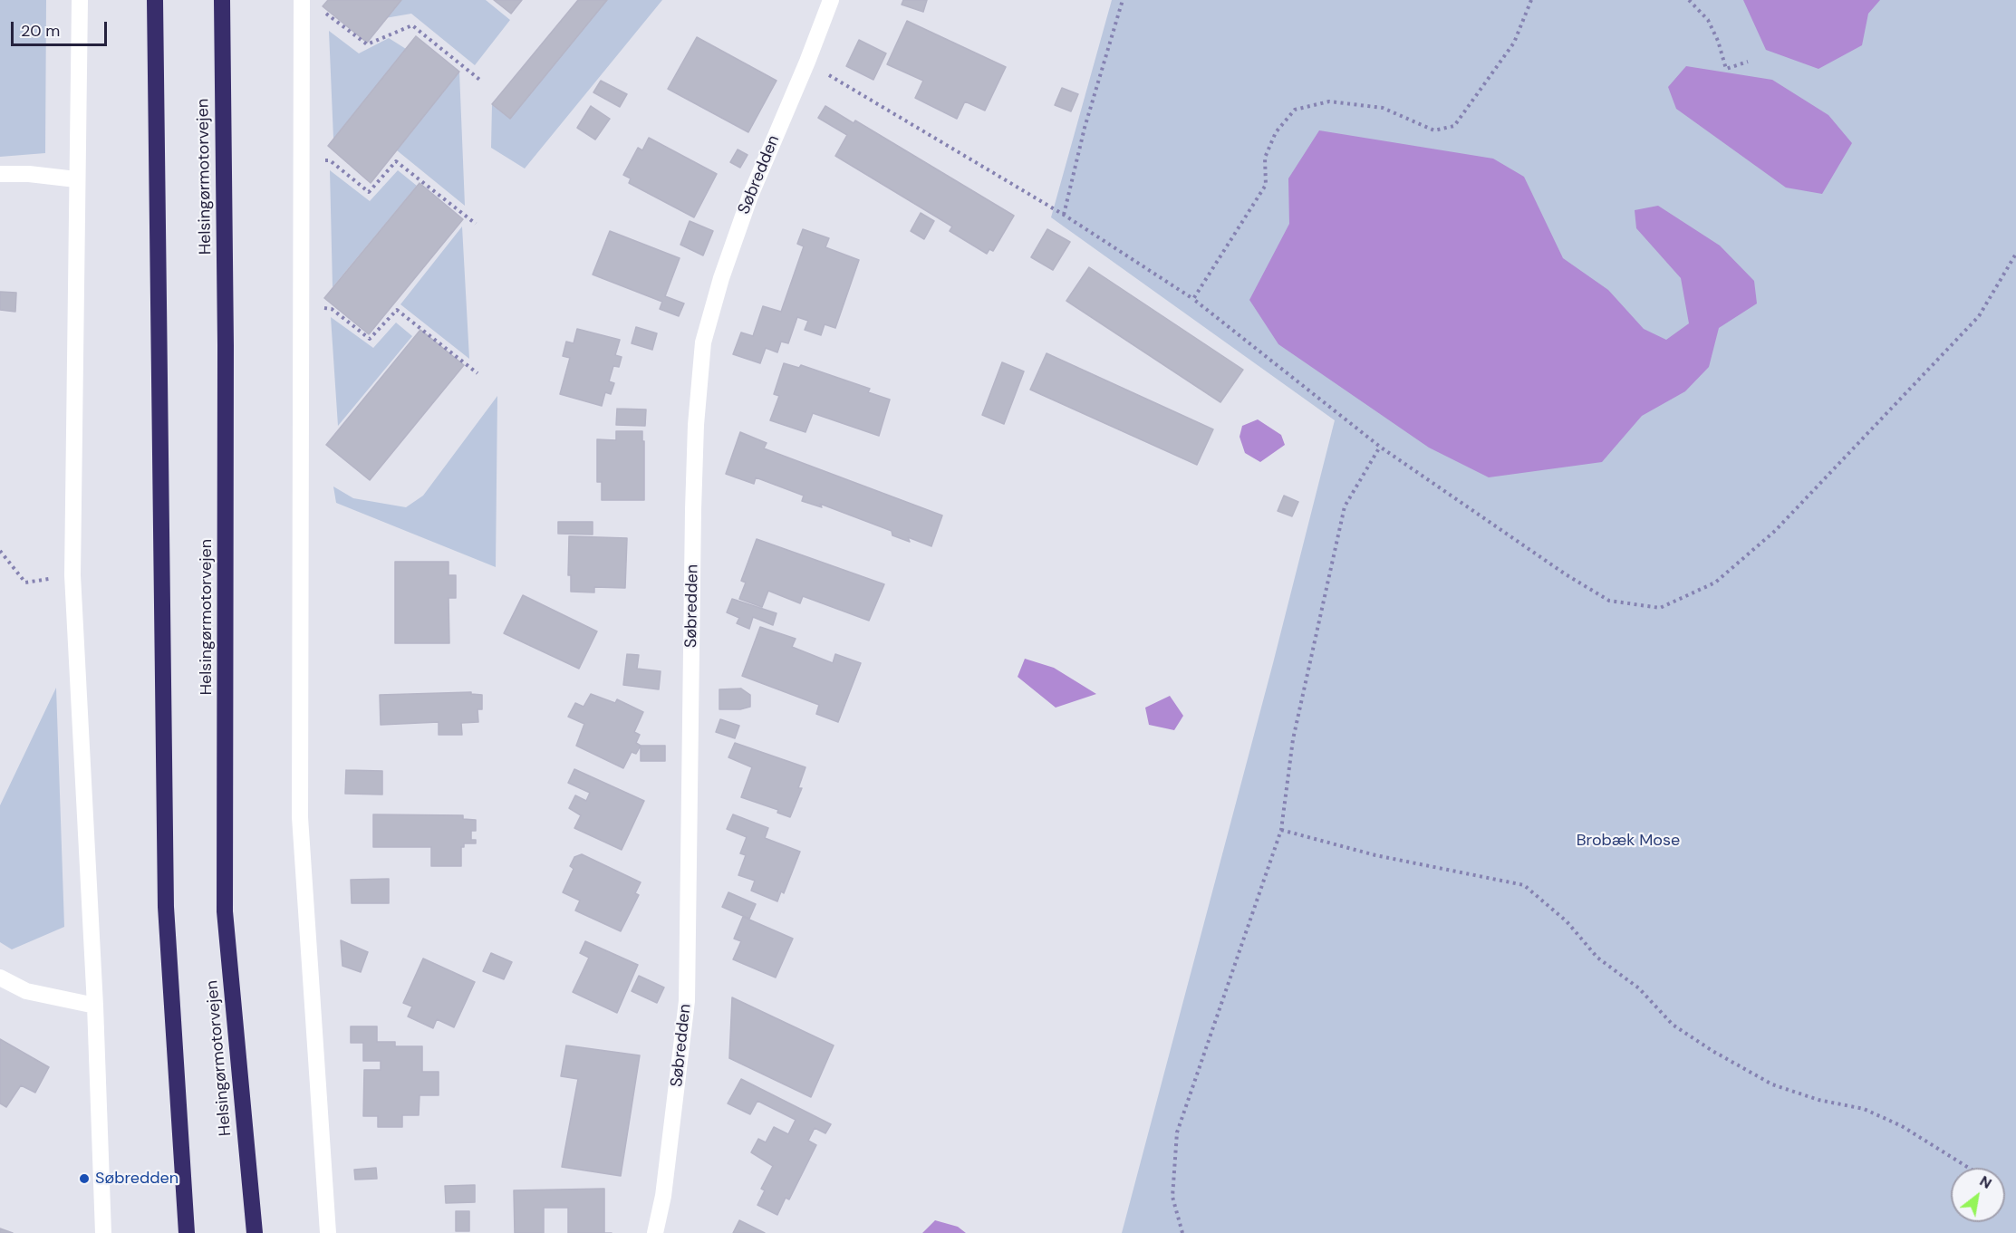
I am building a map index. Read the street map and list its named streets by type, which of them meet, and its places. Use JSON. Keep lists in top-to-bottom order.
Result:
{
  "streets": {
    "highway": ["Helsingørmotorvejen"],
    "street": ["Søbredden"]
  },
  "parks": ["Brobæk Mose"],
  "places": ["Søbredden"],
  "scale_bar": "20 m",
  "north": "top right"
}
